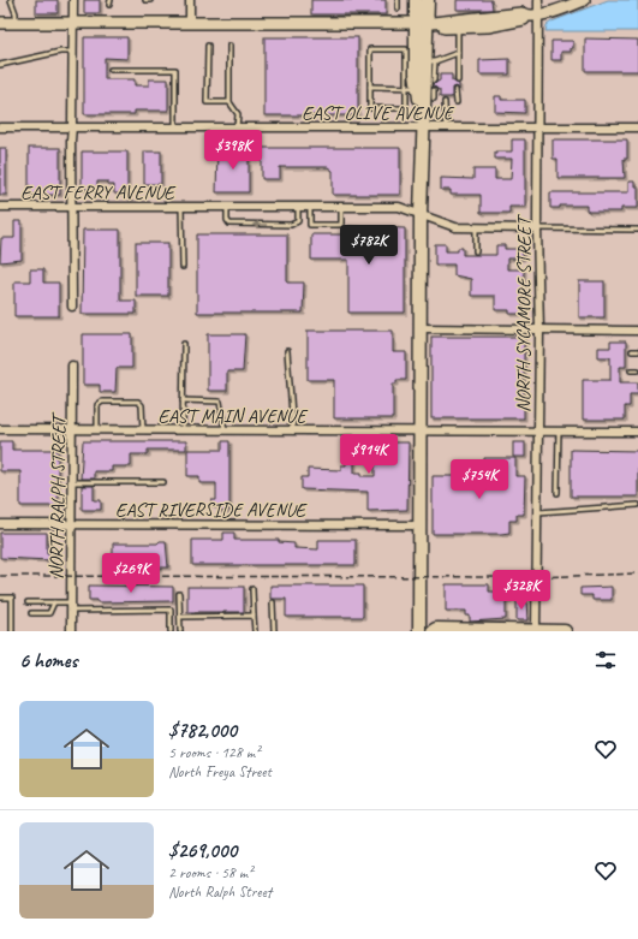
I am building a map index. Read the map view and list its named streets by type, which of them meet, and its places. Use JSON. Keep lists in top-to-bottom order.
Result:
{
  "streets": {
    "street": [
      "EAST OLIVE AVENUE",
      "EAST FERRY AVENUE",
      "NORTH SYCAMORE STREET",
      "EAST MAIN AVENUE",
      "NORTH RALPH STREET",
      "EAST RIVERSIDE AVENUE"
    ]
  },
  "crossings": [
    ["EAST OLIVE AVENUE", "NORTH SYCAMORE STREET"],
    ["EAST FERRY AVENUE", "NORTH SYCAMORE STREET"],
    ["NORTH SYCAMORE STREET", "EAST MAIN AVENUE"],
    ["EAST MAIN AVENUE", "NORTH RALPH STREET"],
    ["NORTH RALPH STREET", "EAST RIVERSIDE AVENUE"]
  ],
  "page": {
    "price": [
      "$398K",
      "$782K",
      "$914K",
      "$754K",
      "$269K",
      "$328K"
    ],
    "heading": "6 homes",
    "list": [
      {
        "name": "$782,000",
        "note": "5 rooms · 128 m² · North Freya Street"
      },
      {
        "name": "$269,000",
        "note": "2 rooms · 58 m² · North Ralph Street"
      }
    ]
  }
}
